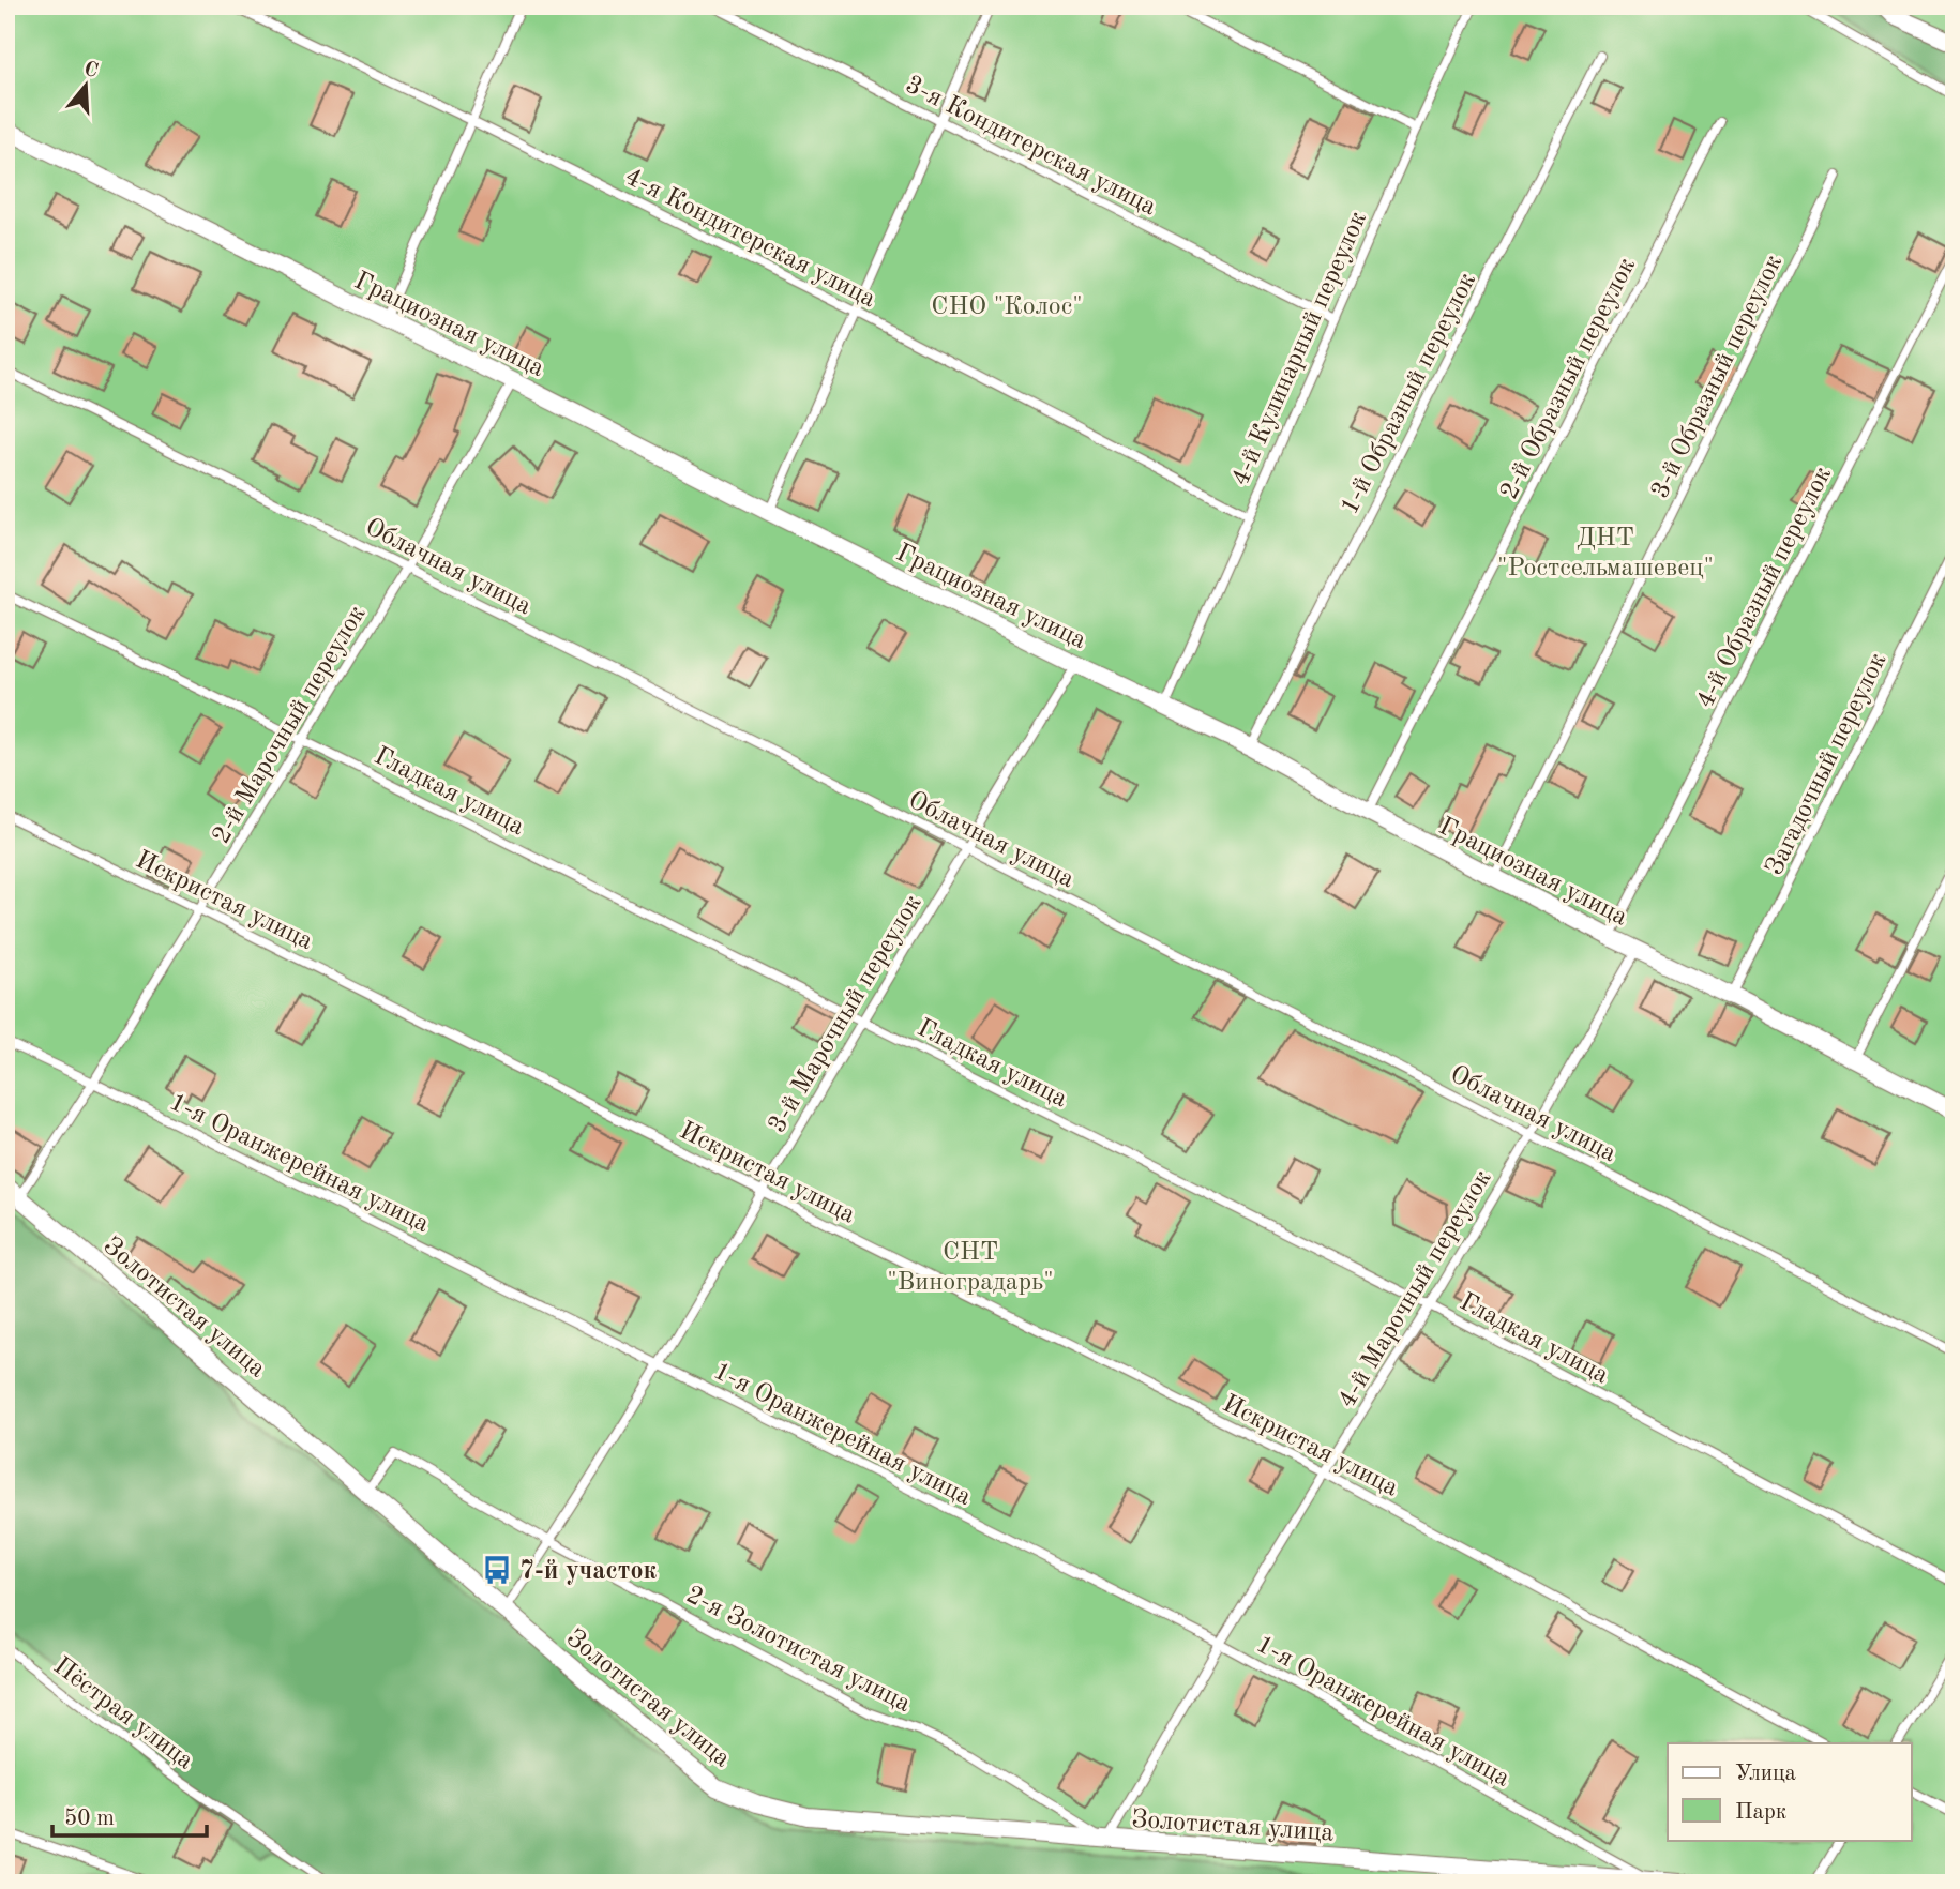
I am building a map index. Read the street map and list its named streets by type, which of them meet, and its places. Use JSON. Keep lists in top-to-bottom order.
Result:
{
  "streets": {
    "street": ["Грациозная улица", "Золотистая улица"],
    "lane": [
      "3-я Кондитерская улица",
      "4-я Кондитерская улица",
      "4-й Кулинарный переулок",
      "3-й Образный переулок",
      "2-й Образный переулок",
      "1-й Образный переулок",
      "Облачная улица",
      "4-й Образный переулок",
      "2-й Марочный переулок",
      "Загадочный переулок",
      "Гладкая улица",
      "Искристая улица",
      "3-й Марочный переулок",
      "1-я Оранжерейная улица",
      "4-й Марочный переулок",
      "2-я Золотистая улица",
      "Пёстрая улица"
    ]
  },
  "crossings": [
    ["3-я Кондитерская улица", "4-й Кулинарный переулок"],
    ["4-я Кондитерская улица", "4-й Кулинарный переулок"],
    ["Грациозная улица", "4-й Кулинарный переулок"],
    ["Грациозная улица", "3-й Образный переулок"],
    ["Грациозная улица", "2-й Образный переулок"],
    ["Грациозная улица", "1-й Образный переулок"],
    ["Грациозная улица", "4-й Образный переулок"],
    ["Грациозная улица", "2-й Марочный переулок"],
    ["Грациозная улица", "Загадочный переулок"],
    ["Грациозная улица", "3-й Марочный переулок"],
    ["Грациозная улица", "4-й Марочный переулок"],
    ["Облачная улица", "2-й Марочный переулок"],
    ["Облачная улица", "3-й Марочный переулок"],
    ["Облачная улица", "4-й Марочный переулок"],
    ["2-й Марочный переулок", "Гладкая улица"],
    ["2-й Марочный переулок", "Искристая улица"],
    ["2-й Марочный переулок", "1-я Оранжерейная улица"],
    ["2-й Марочный переулок", "Золотистая улица"],
    ["Гладкая улица", "3-й Марочный переулок"],
    ["Гладкая улица", "4-й Марочный переулок"],
    ["Искристая улица", "3-й Марочный переулок"],
    ["Искристая улица", "4-й Марочный переулок"],
    ["3-й Марочный переулок", "1-я Оранжерейная улица"],
    ["3-й Марочный переулок", "Золотистая улица"],
    ["3-й Марочный переулок", "2-я Золотистая улица"],
    ["1-я Оранжерейная улица", "4-й Марочный переулок"],
    ["1-я Оранжерейная улица", "Золотистая улица"],
    ["4-й Марочный переулок", "Золотистая улица"],
    ["4-й Марочный переулок", "2-я Золотистая улица"],
    ["Золотистая улица", "2-я Золотистая улица"]
  ],
  "parks": ["СНО \"Колос\"", "ДНТ \"Ростсельмашевец\"", "СНТ \"Виноградарь\""],
  "places": {
    "bus stop": ["7-й участок"]
  },
  "legend": ["Улица", "Парк"],
  "scale_bar": "50 m",
  "north": "top"
}
